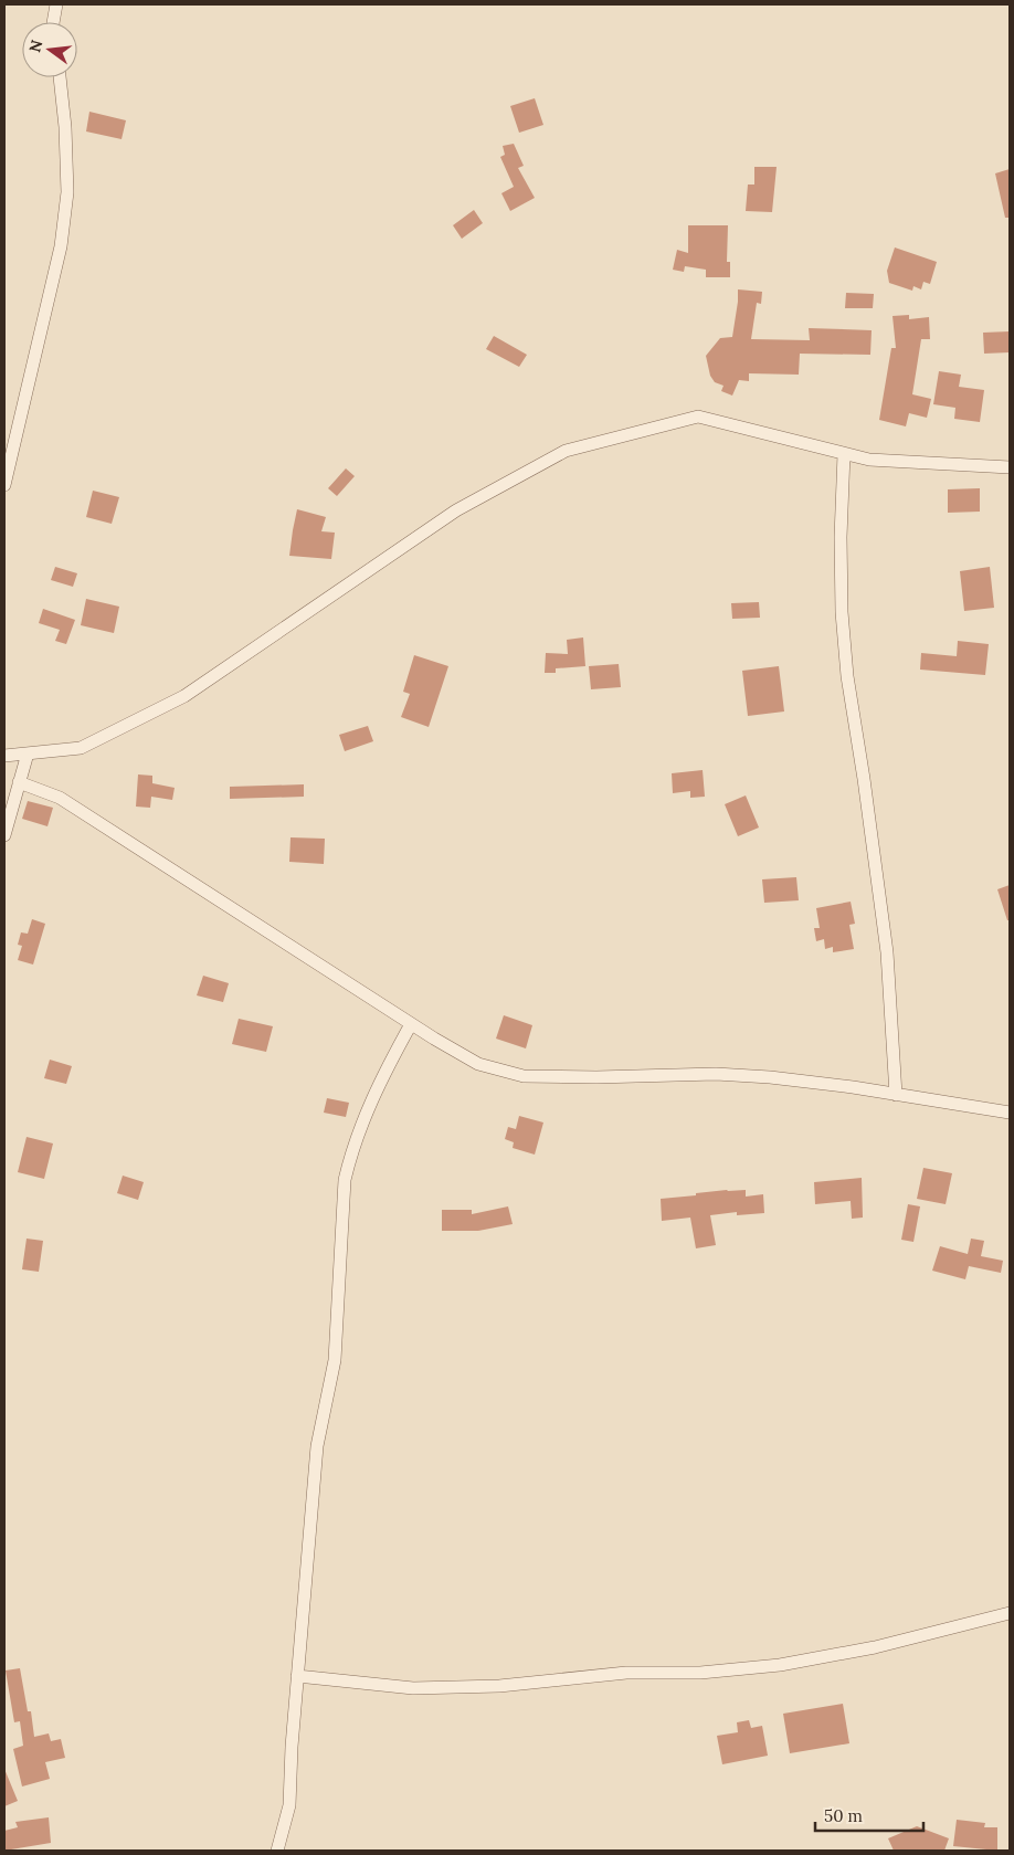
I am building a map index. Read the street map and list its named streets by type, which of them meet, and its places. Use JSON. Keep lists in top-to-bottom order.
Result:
{
  "scale_bar": "50 m",
  "north": "left"
}
